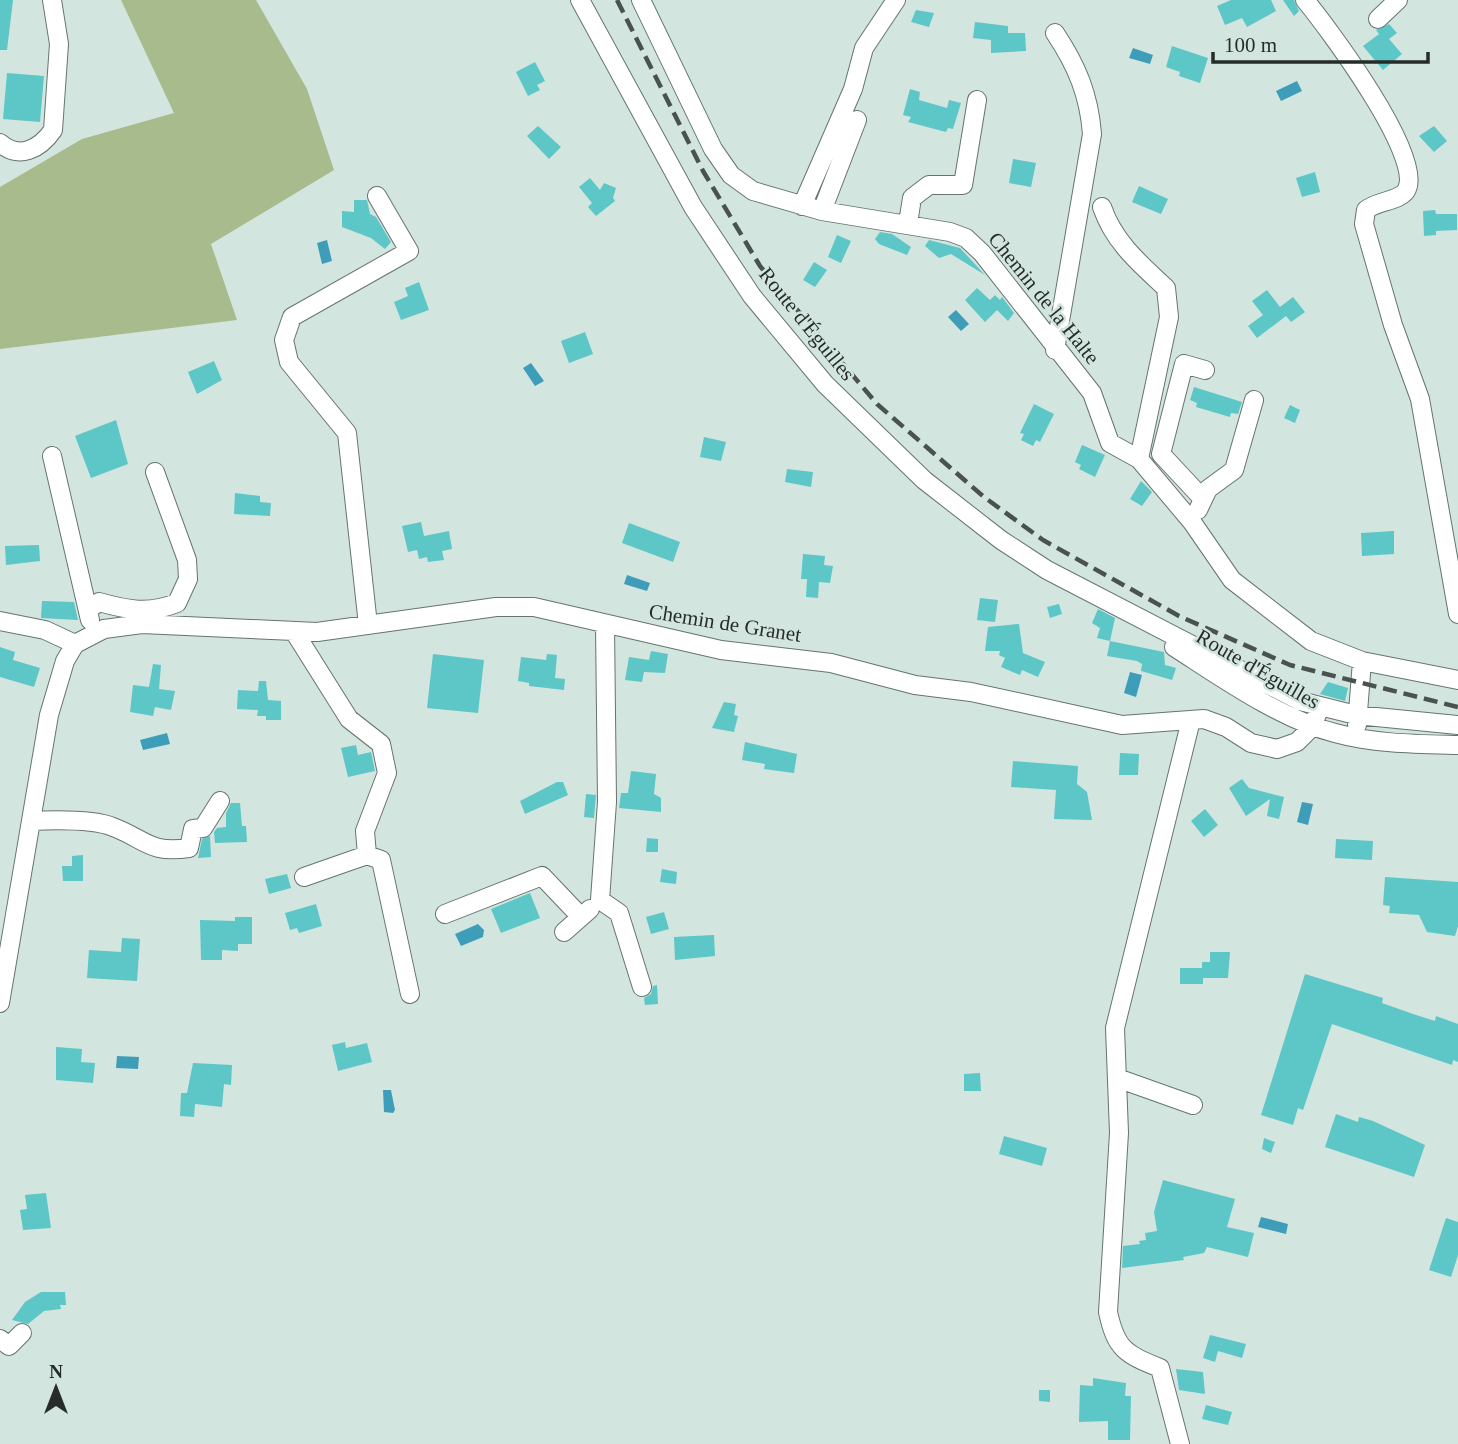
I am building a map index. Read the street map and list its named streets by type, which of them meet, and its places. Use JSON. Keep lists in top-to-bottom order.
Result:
{
  "streets": {
    "street": ["Chemin de la Halte", "Route d'Éguilles", "Chemin de Granet"]
  },
  "crossings": [
    ["Route d'Éguilles", "Chemin de Granet"]
  ],
  "scale_bar": "100 m",
  "north": "top"
}
